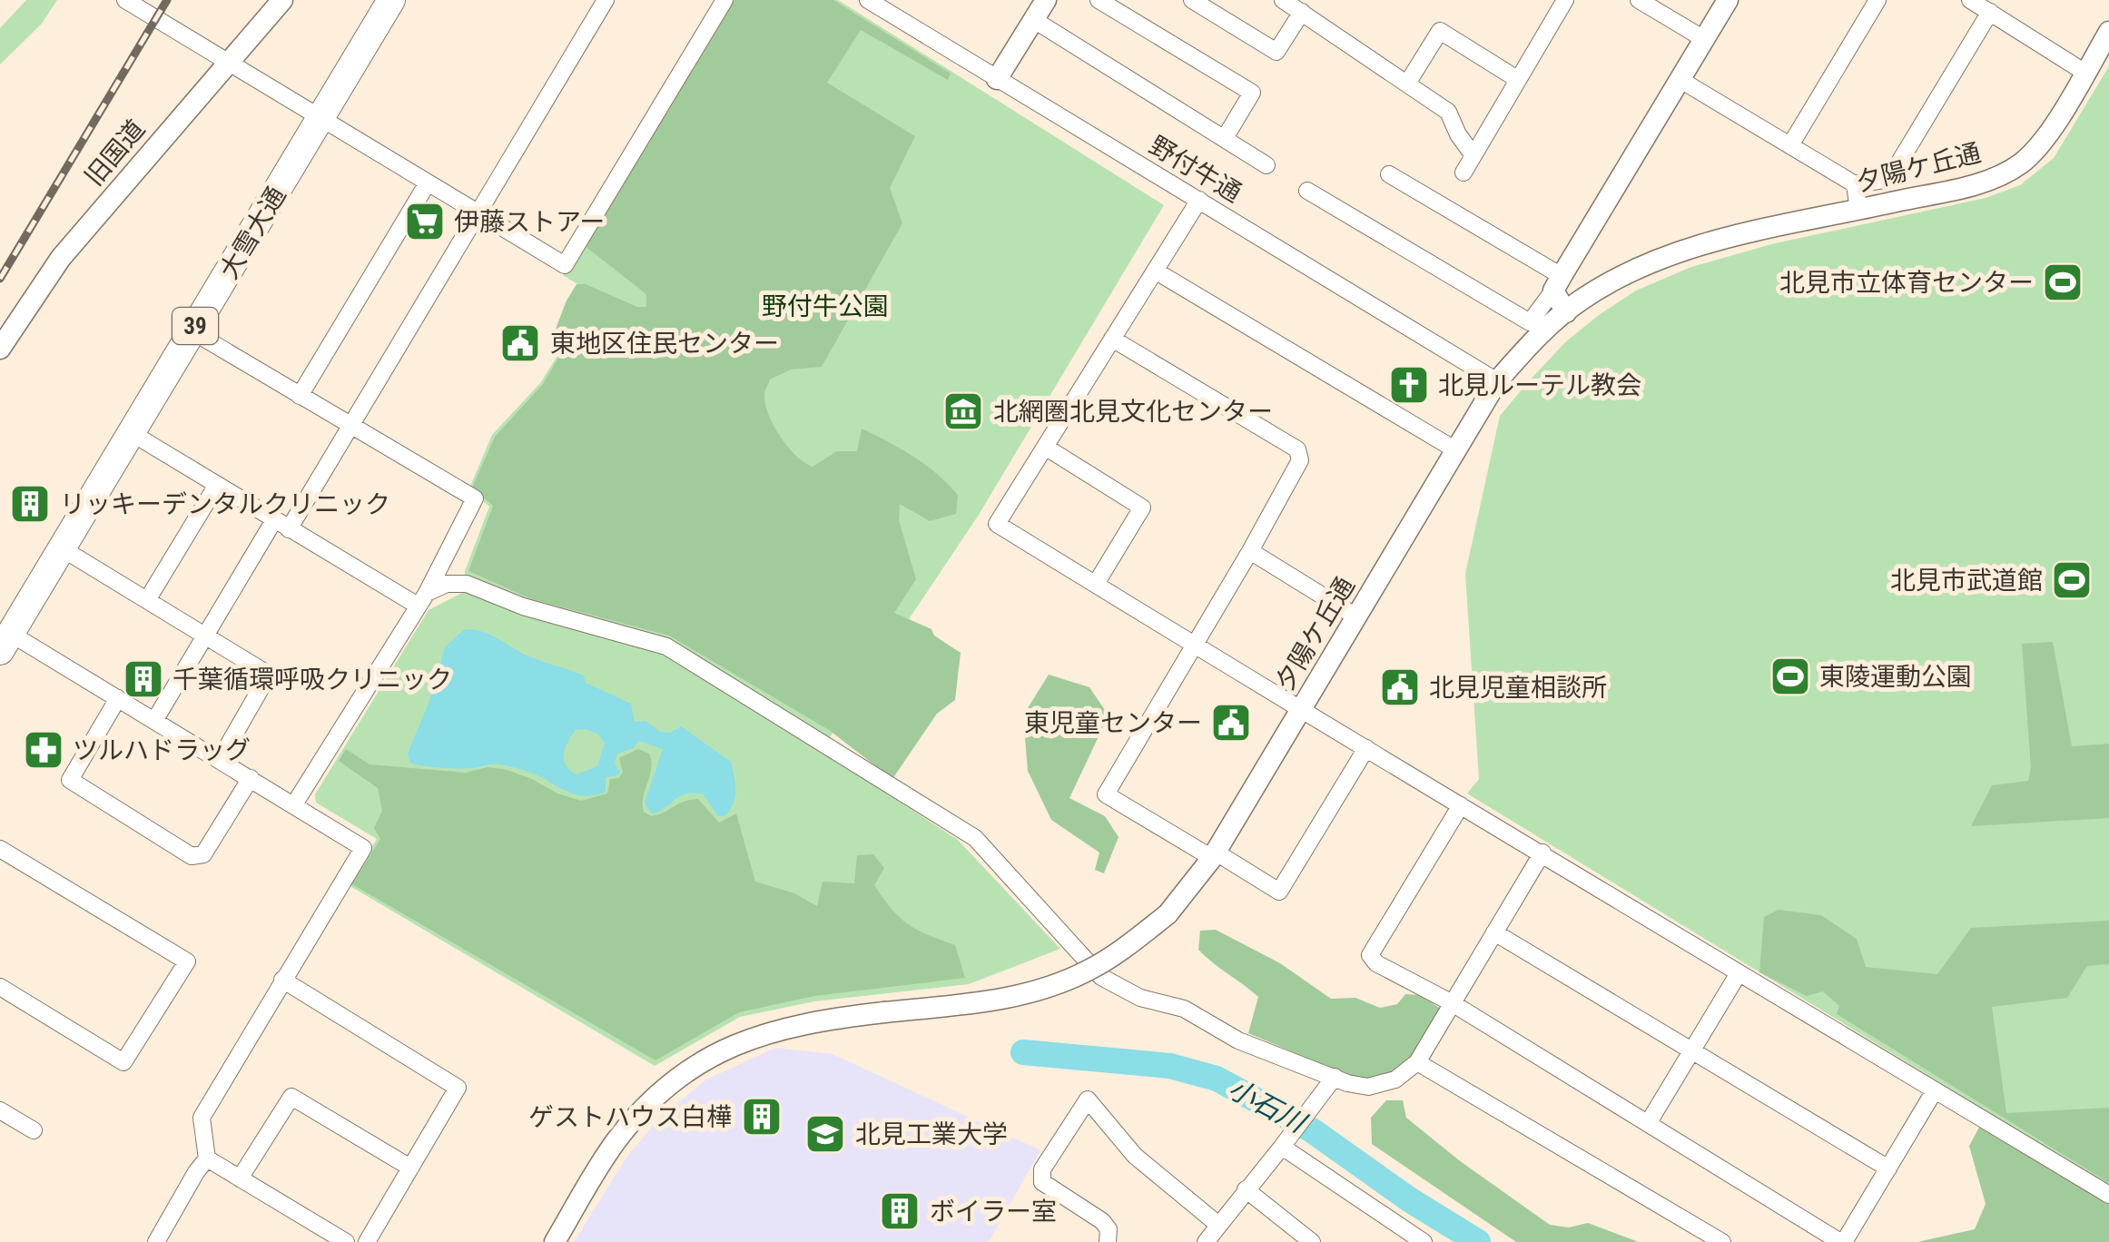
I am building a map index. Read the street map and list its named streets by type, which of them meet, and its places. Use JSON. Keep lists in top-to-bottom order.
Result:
{
  "streets": {
    "highway": ["大雪大通", "39"],
    "street": ["旧国道", "夕陽ケ丘通", "野付牛通"]
  },
  "crossings": [
    ["夕陽ケ丘通", "野付牛通"]
  ],
  "water": ["小石川"],
  "parks": ["野付牛公園"],
  "places": {
    "supermarket": ["伊藤ストアー"],
    "sports": ["北見市立体育センター", "北見市武道館", "東陵運動公園"],
    "public building": ["東地区住民センター", "北見児童相談所", "東児童センター"],
    "church": ["北見ルーテル教会"],
    "museum": ["北網圏北見文化センター"],
    "building": [
      "リッキーデンタルクリニック",
      "千葉循環呼吸クリニック",
      "ゲストハウス白樺",
      "ボイラー室"
    ],
    "pharmacy": ["ツルハドラッグ"],
    "school or university": ["北見工業大学"]
  }
}
